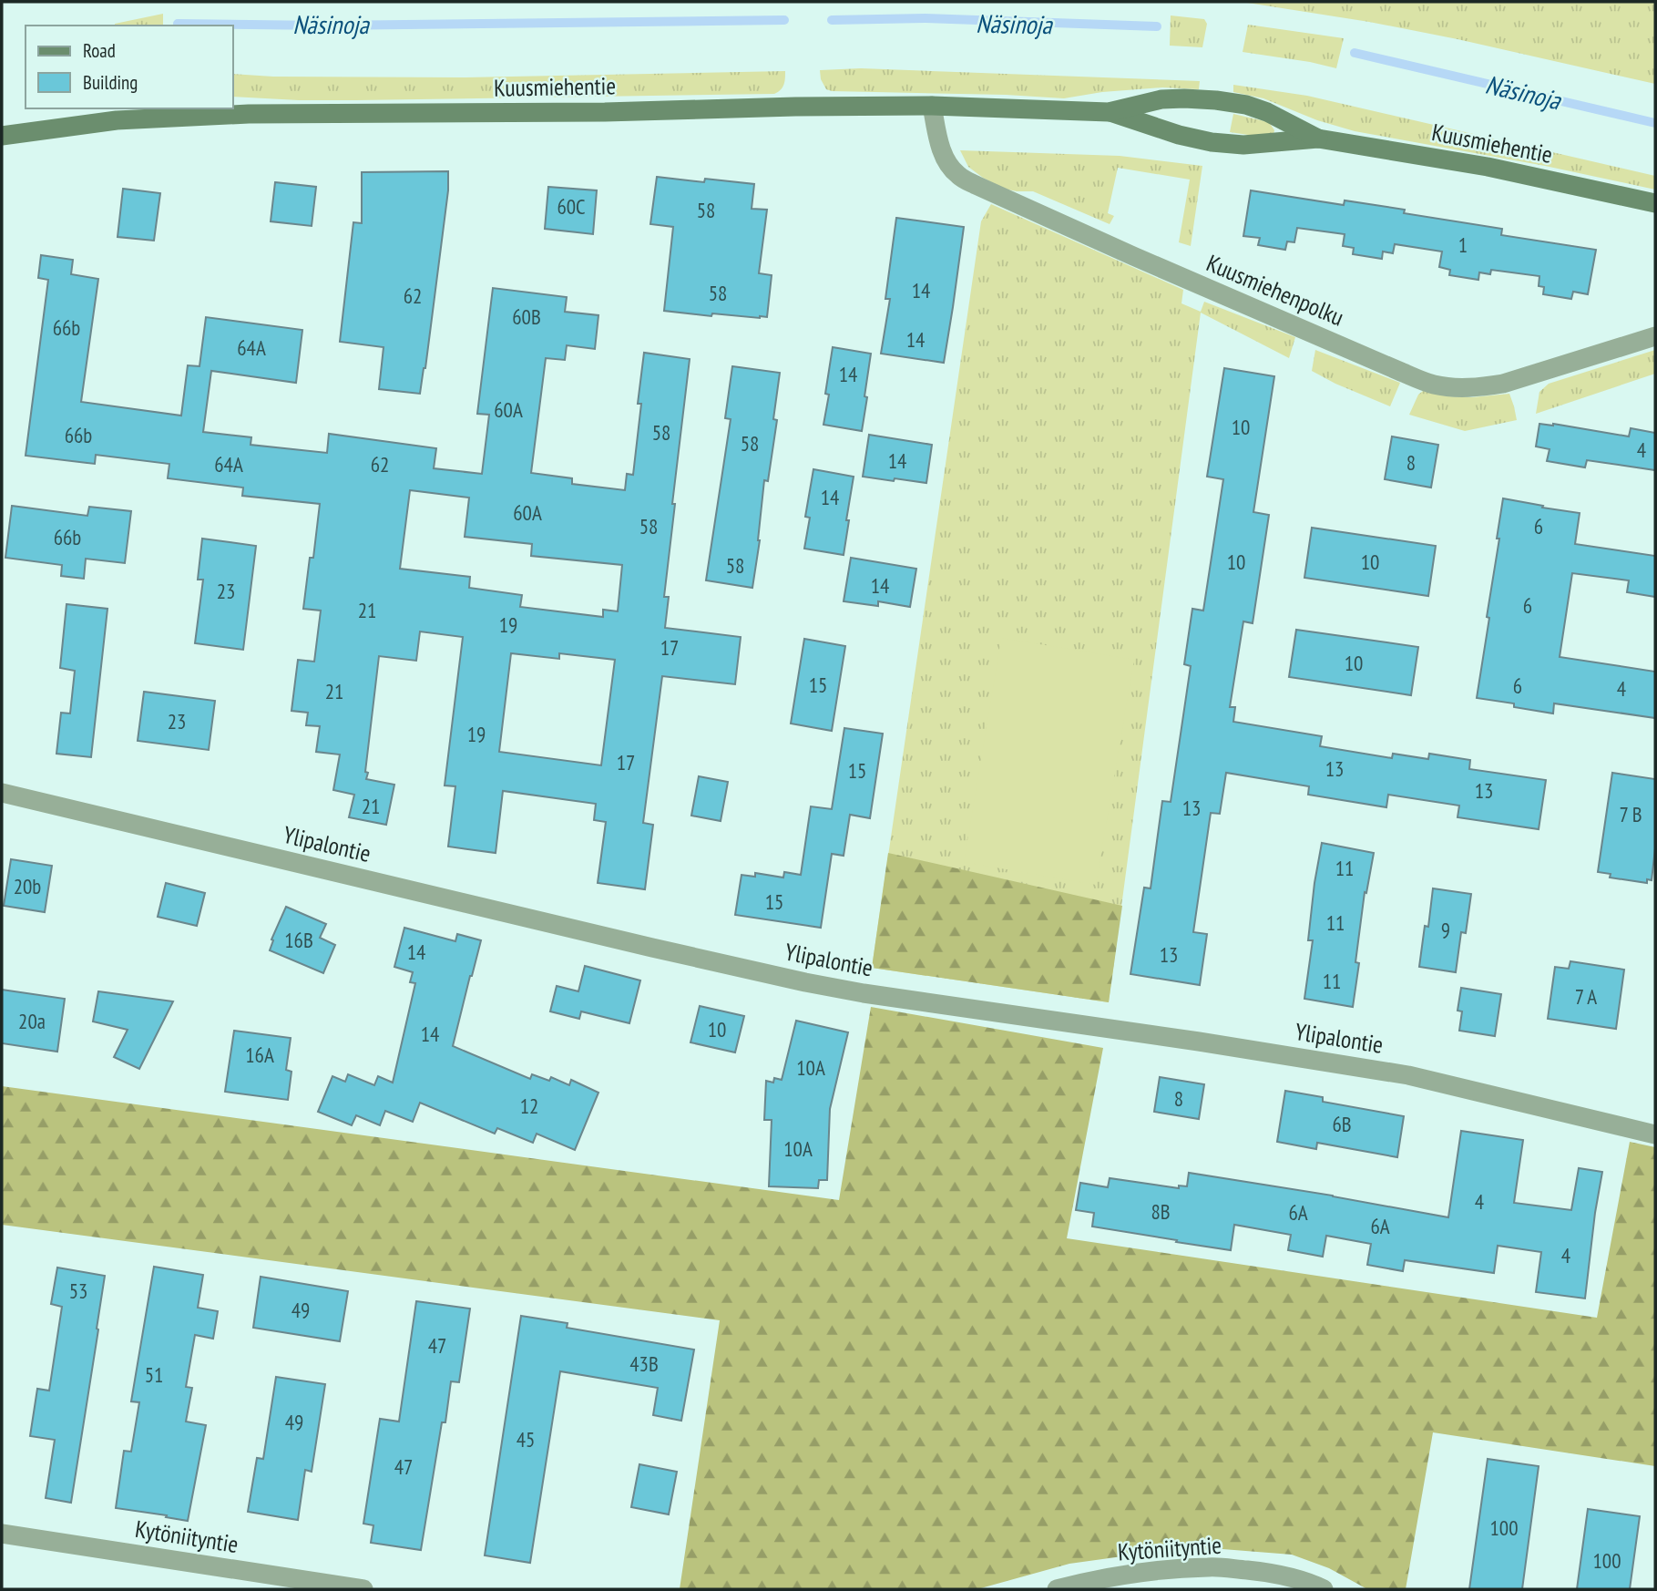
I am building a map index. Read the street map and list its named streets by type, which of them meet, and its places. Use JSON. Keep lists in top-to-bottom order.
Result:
{
  "streets": {
    "main road": ["Kuusmiehentie"],
    "street": ["Kuusmiehenpolku", "Ylipalontie", "Kytöniityntie"]
  },
  "crossings": [
    ["Kuusmiehentie", "Kuusmiehenpolku"]
  ],
  "water": ["Näsinoja"],
  "house_numbers": [
    "60C",
    "58",
    "1",
    "14",
    "58",
    "62",
    "60B",
    "66b",
    "14",
    "64A",
    "14",
    "60A",
    "10",
    "58",
    "66b",
    "58",
    "4",
    "14",
    "8",
    "64A",
    "62",
    "14",
    "60A",
    "58",
    "6",
    "66b",
    "10",
    "10",
    "58",
    "14",
    "23",
    "6",
    "21",
    "19",
    "17",
    "10",
    "15",
    "6",
    "4",
    "21",
    "23",
    "19",
    "17",
    "13",
    "15",
    "13",
    "21",
    "13",
    "7 B",
    "11",
    "20b",
    "15",
    "11",
    "9",
    "16B",
    "14",
    "13",
    "11",
    "7 A",
    "20a",
    "10",
    "14",
    "16A",
    "10A",
    "8",
    "12",
    "6B",
    "10A",
    "4",
    "8B",
    "6A",
    "6A",
    "4",
    "53",
    "49",
    "47",
    "43B",
    "51",
    "49",
    "45",
    "47",
    "100",
    "100"
  ],
  "legend": ["Road", "Building"]
}
